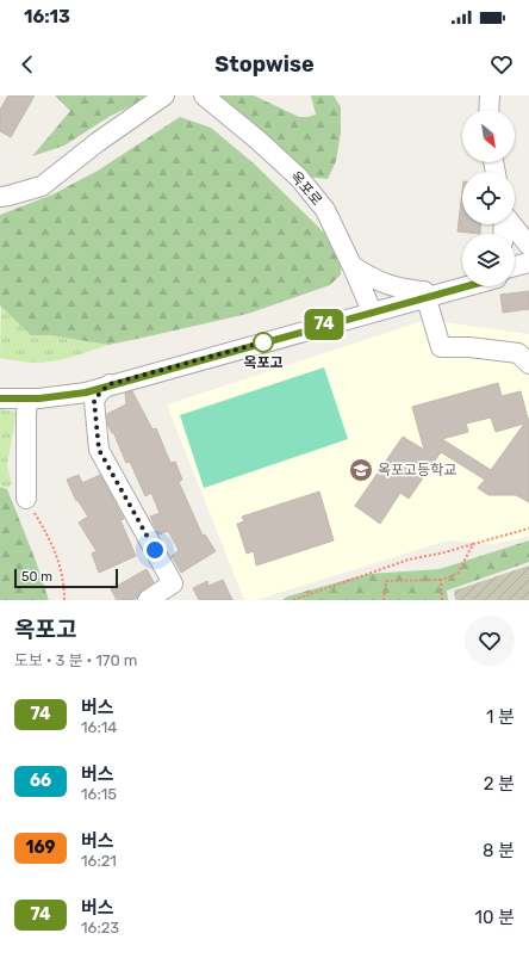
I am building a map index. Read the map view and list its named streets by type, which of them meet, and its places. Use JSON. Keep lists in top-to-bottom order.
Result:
{
  "streets": {
    "street": ["옥포로"]
  },
  "places": {
    "other": ["옥포고"],
    "school or university": ["옥포고등학교"]
  },
  "lines": ["bus line 74"],
  "scale_bar": "50 m",
  "north": "bottom right",
  "page": {
    "status": "16:13",
    "header": "Stopwise",
    "on_map": "74",
    "scale": "50 m",
    "heading": ["옥포고", "도보 · 3 분 · 170 m"],
    "list": [
      {
        "mark": "74",
        "name": "버스",
        "note": "16:14",
        "value": "1 분"
      },
      {
        "mark": "66",
        "name": "버스",
        "note": "16:15",
        "value": "2 분"
      },
      {
        "mark": "169",
        "name": "버스",
        "note": "16:21",
        "value": "8 분"
      },
      {
        "mark": "74",
        "name": "버스",
        "note": "16:23",
        "value": "10 분"
      }
    ]
  }
}
